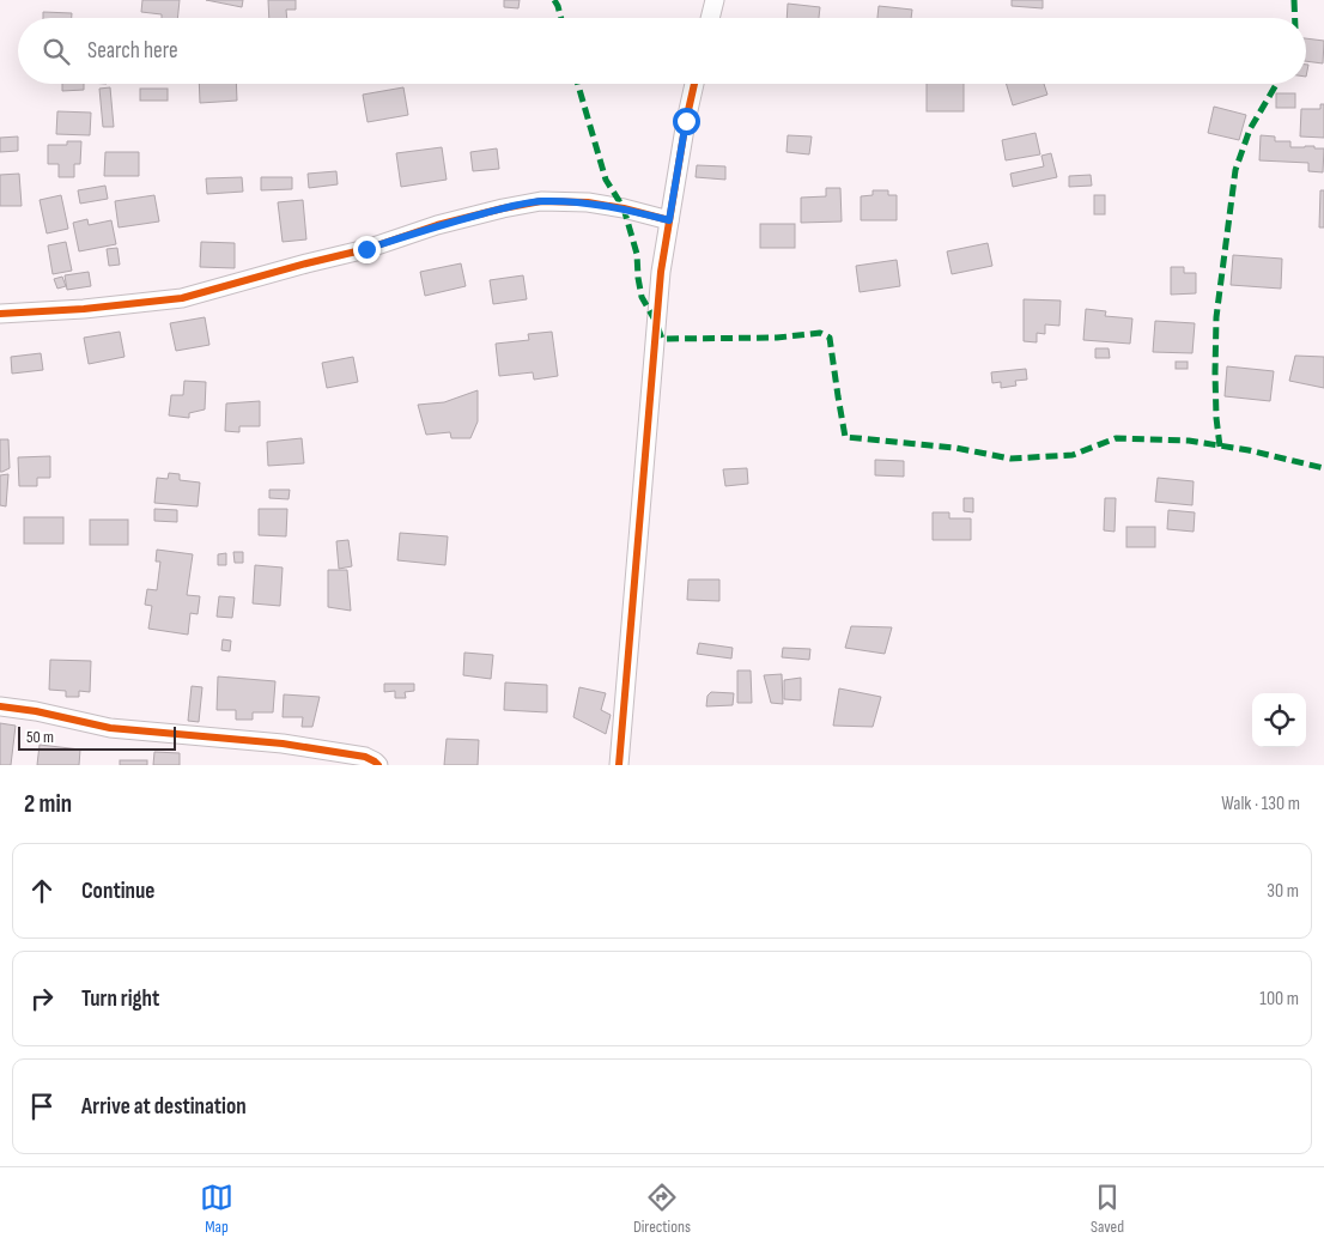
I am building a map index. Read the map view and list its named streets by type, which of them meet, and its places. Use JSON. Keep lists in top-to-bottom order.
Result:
{
  "scale_bar": "50 m",
  "page": {
    "search": "Search here",
    "scale": "50 m",
    "heading": ["2 min", "Walk · 130 m"],
    "list": [
      ["Continue", "30 m"],
      ["Turn right", "100 m"],
      "Arrive at destination"
    ],
    "nav": ["Map", "Directions", "Saved"]
  }
}
